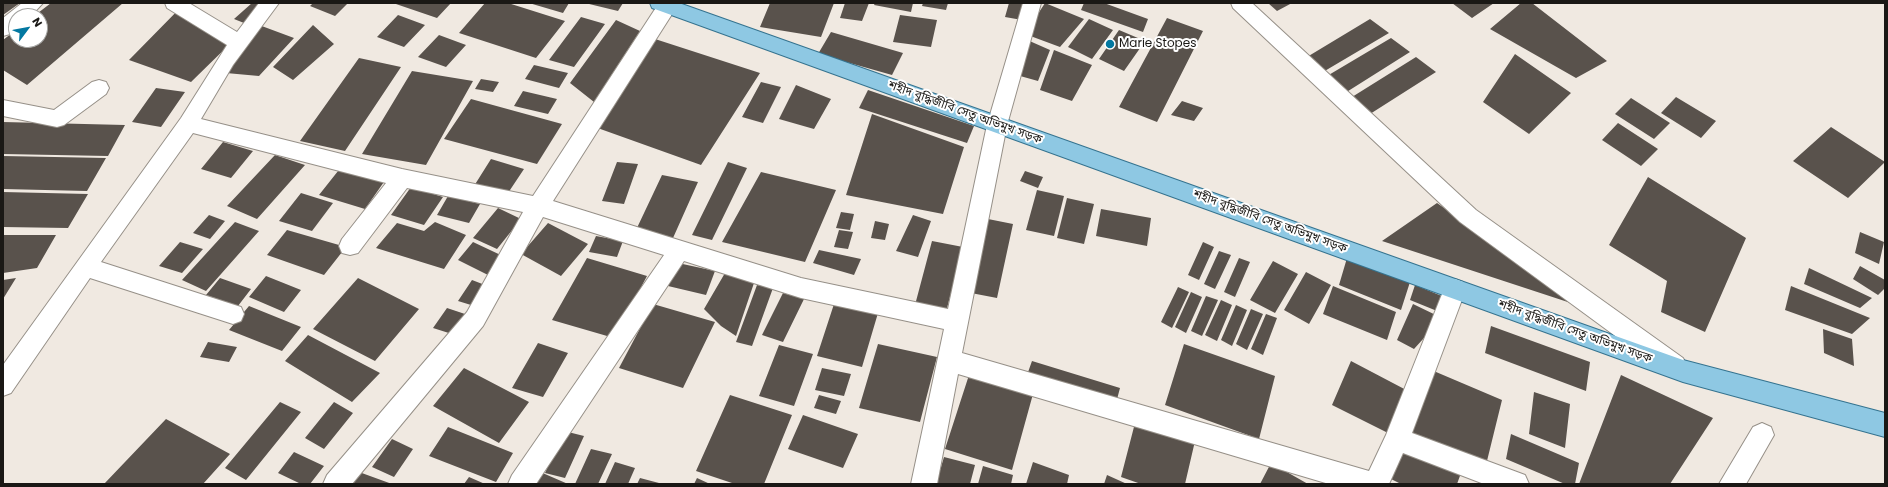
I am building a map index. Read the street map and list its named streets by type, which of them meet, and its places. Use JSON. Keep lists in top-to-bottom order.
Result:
{
  "streets": {
    "main road": ["শহীদ বুদ্ধিজীবি সেতু অভিমুখ সড়ক"]
  },
  "places": ["Marie Stopes"],
  "north": "top right"
}
